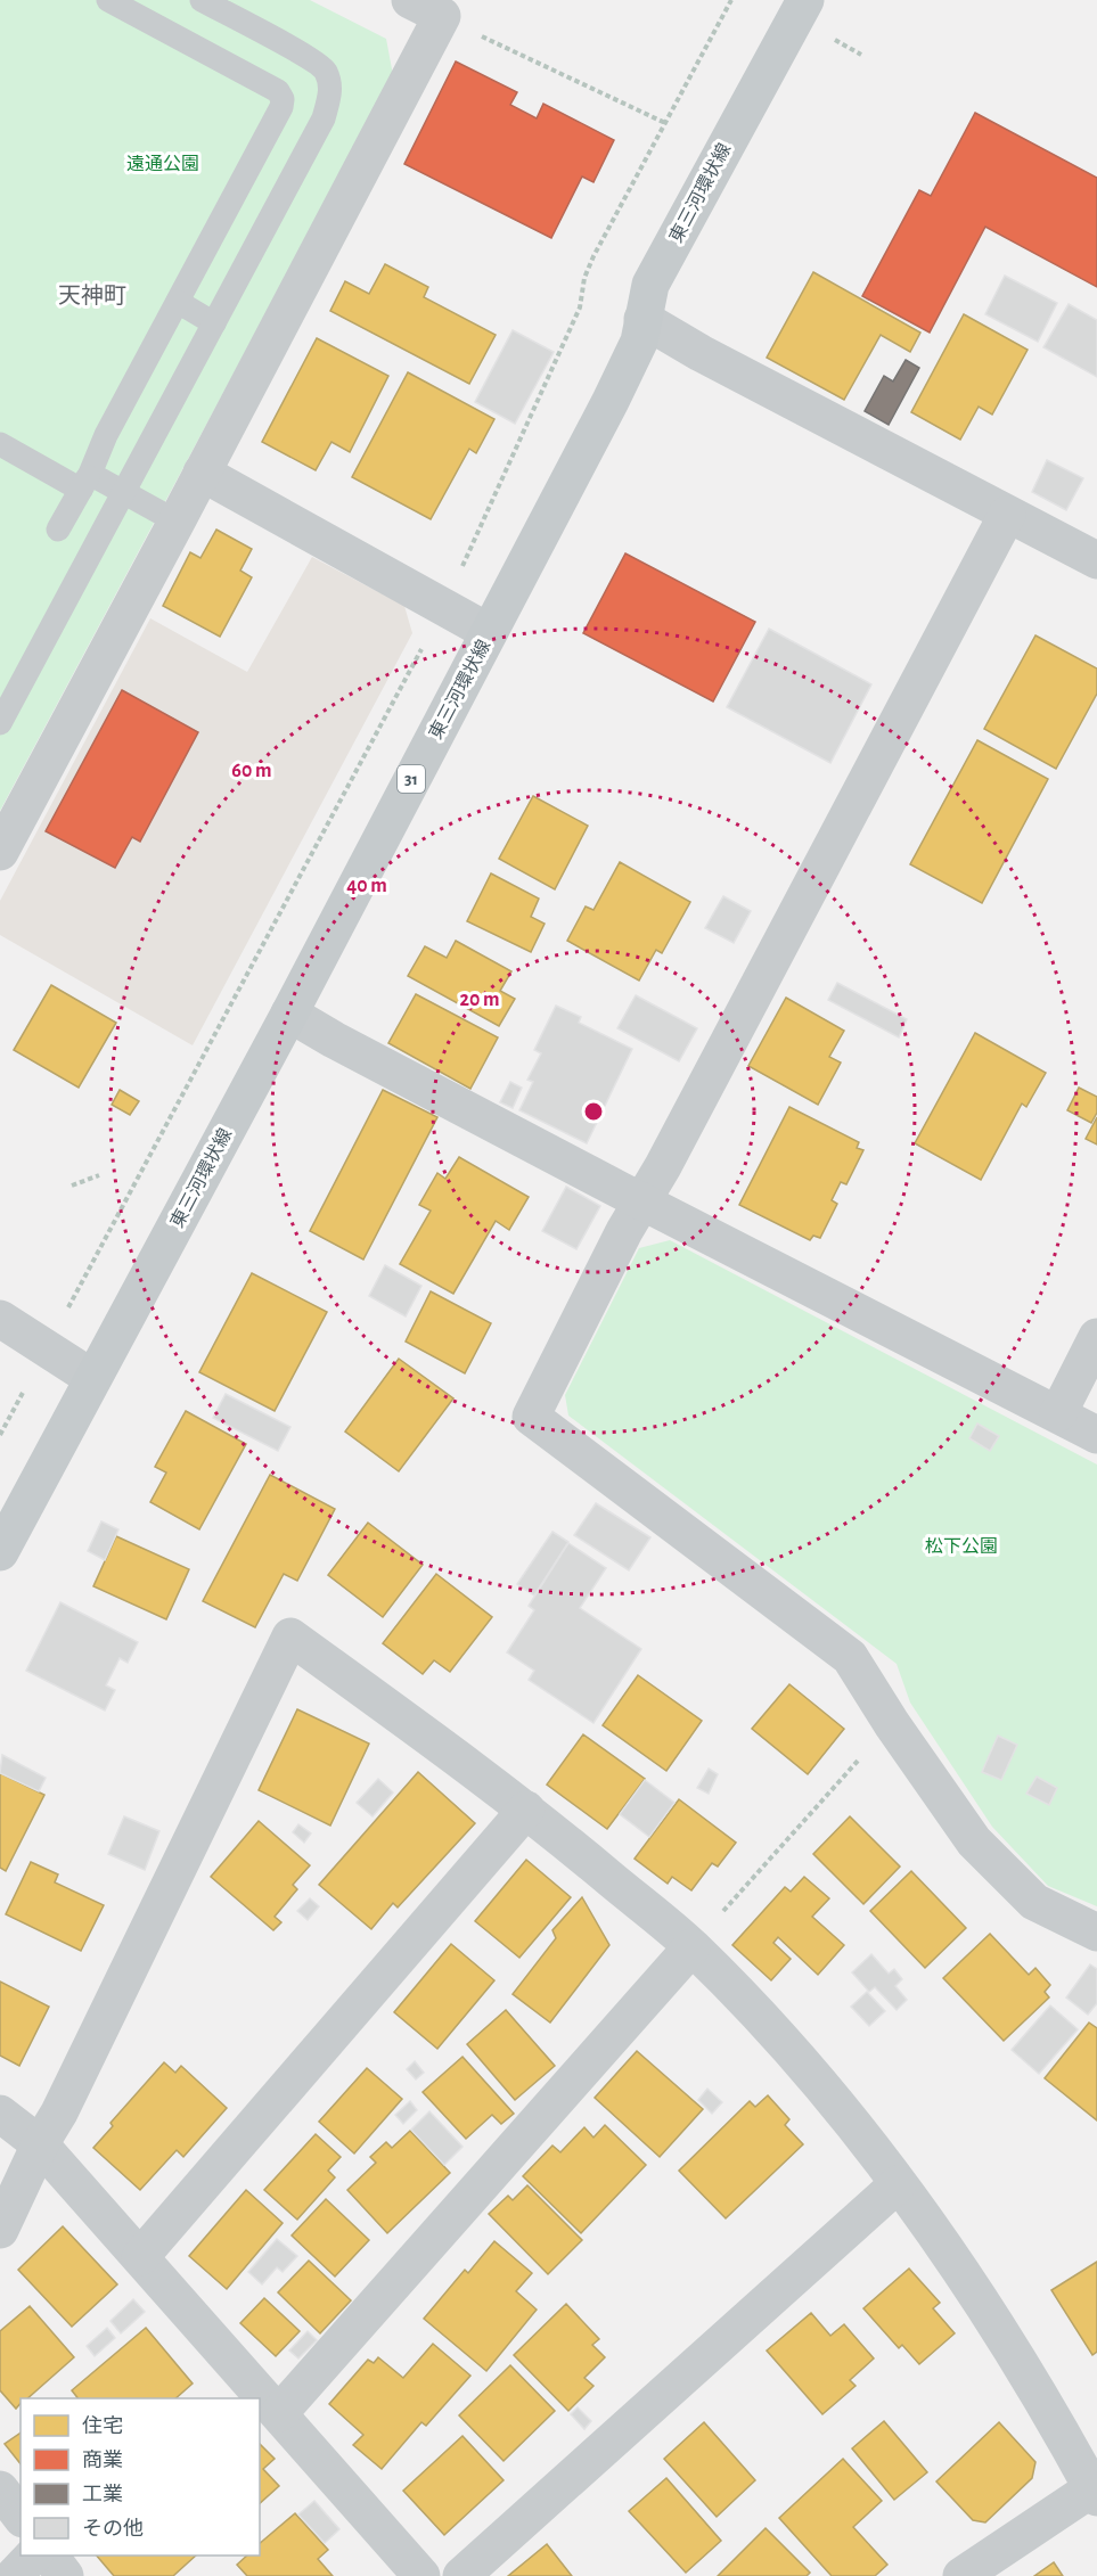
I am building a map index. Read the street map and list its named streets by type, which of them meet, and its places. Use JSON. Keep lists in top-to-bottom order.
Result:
{
  "streets": {
    "main road": ["東三河環状線", "31"]
  },
  "districts": ["天神町"],
  "parks": ["遠通公園", "松下公園"],
  "legend": [
    "住宅",
    "商業",
    "工業",
    "その他"
  ],
  "rings": ["60 m", "40 m", "20 m"]
}
